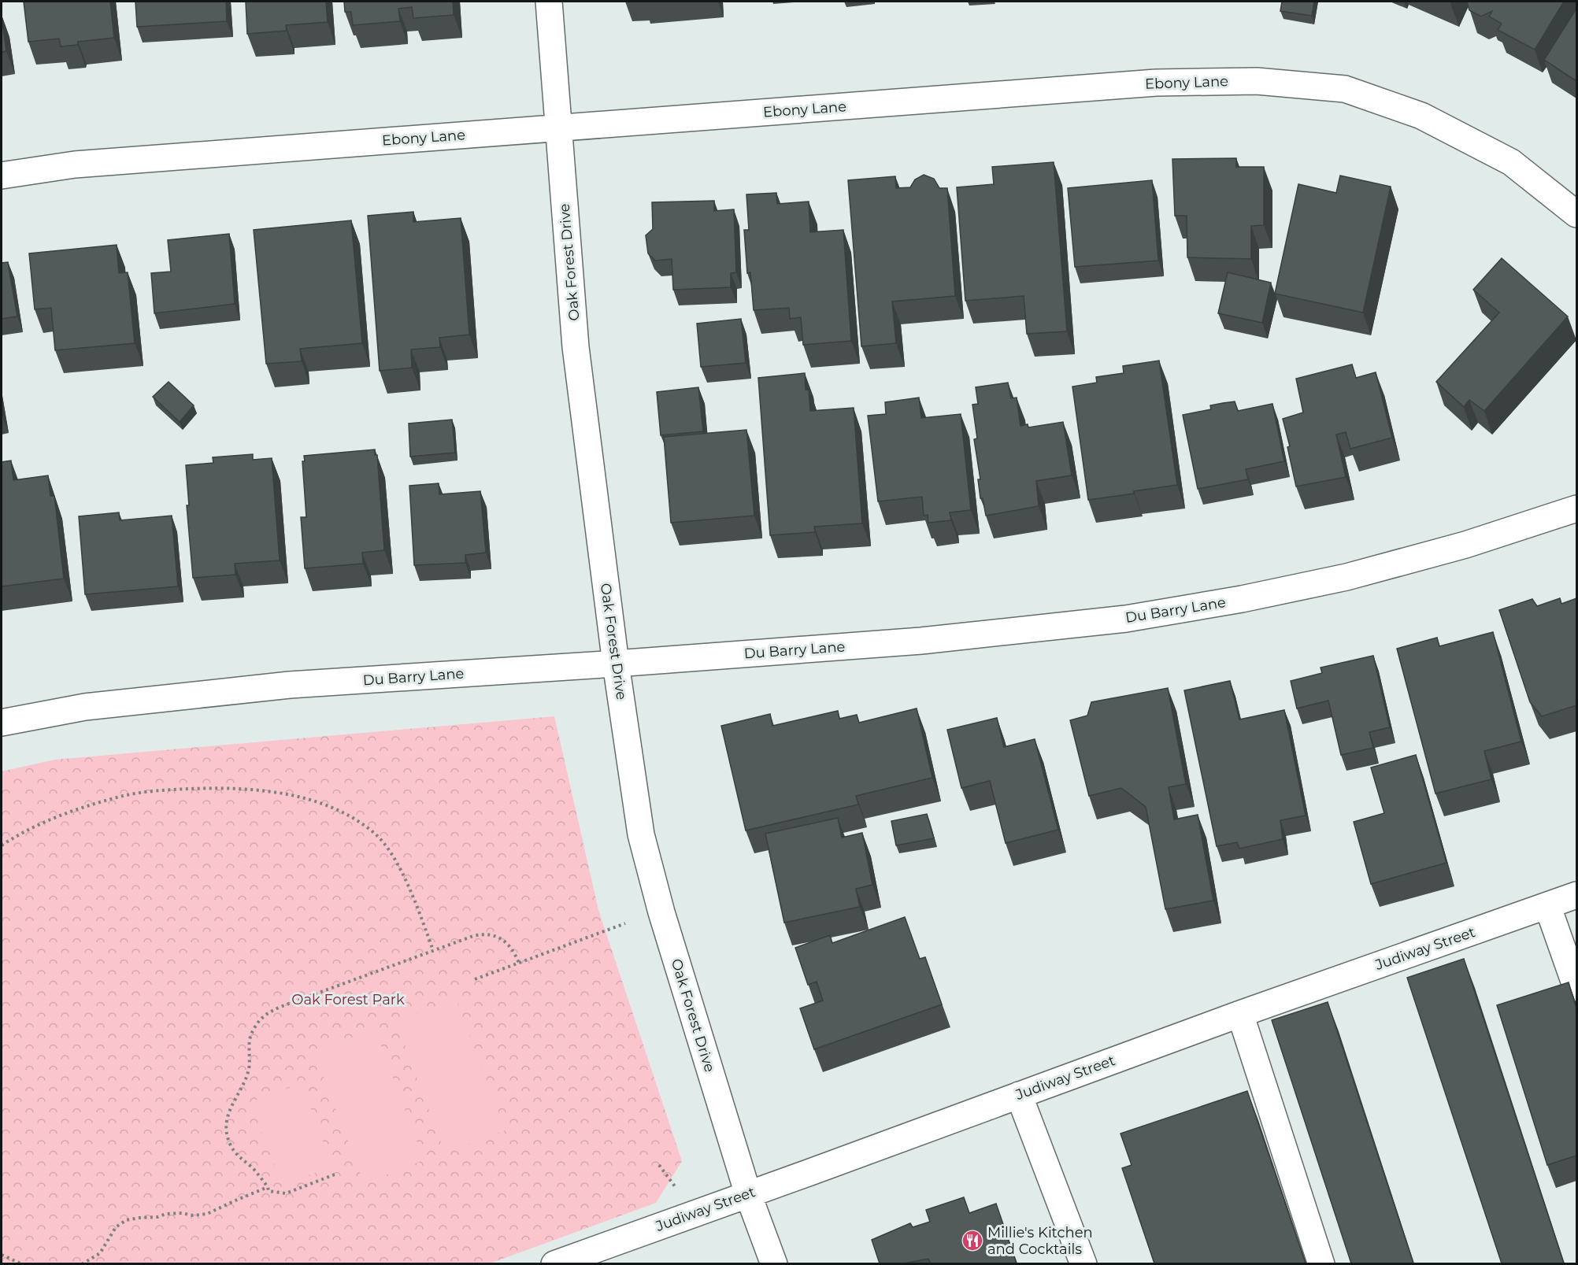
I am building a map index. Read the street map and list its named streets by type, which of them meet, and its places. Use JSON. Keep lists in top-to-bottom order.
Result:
{
  "streets": {
    "street": [
      "Ebony Lane",
      "Oak Forest Drive",
      "Du Barry Lane",
      "Judiway Street"
    ]
  },
  "crossings": [
    ["Ebony Lane", "Oak Forest Drive"],
    ["Oak Forest Drive", "Du Barry Lane"],
    ["Oak Forest Drive", "Judiway Street"]
  ],
  "parks": ["Oak Forest Park"],
  "places": {
    "restaurant": ["Millie's Kitchen and Cocktails"]
  }
}
